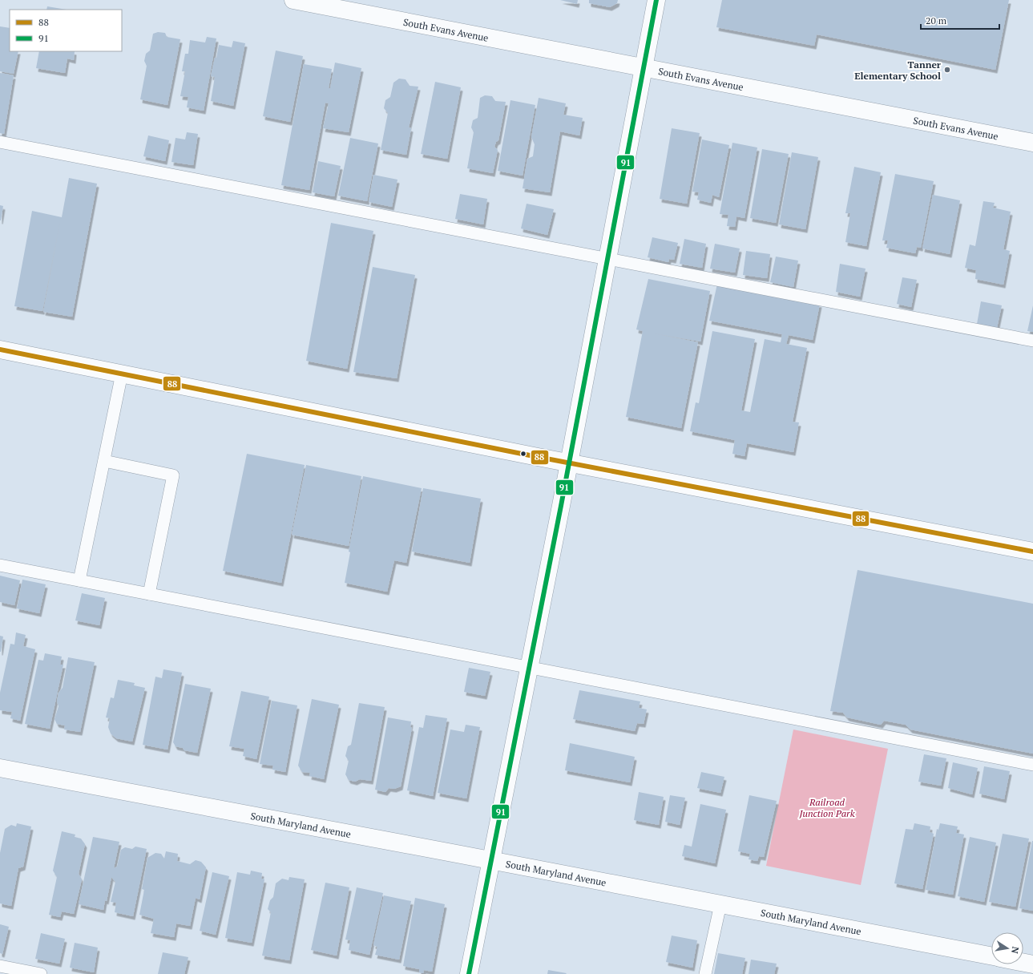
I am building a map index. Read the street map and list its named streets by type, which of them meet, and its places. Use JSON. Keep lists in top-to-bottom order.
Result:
{
  "streets": {
    "street": ["South Evans Avenue", "South Maryland Avenue"]
  },
  "parks": ["Railroad Junction Park"],
  "places": ["Tanner Elementary School"],
  "lines": ["transit line 91", "transit line 88"],
  "legend": ["88", "91"],
  "scale_bar": "20 m",
  "north": "right"
}
